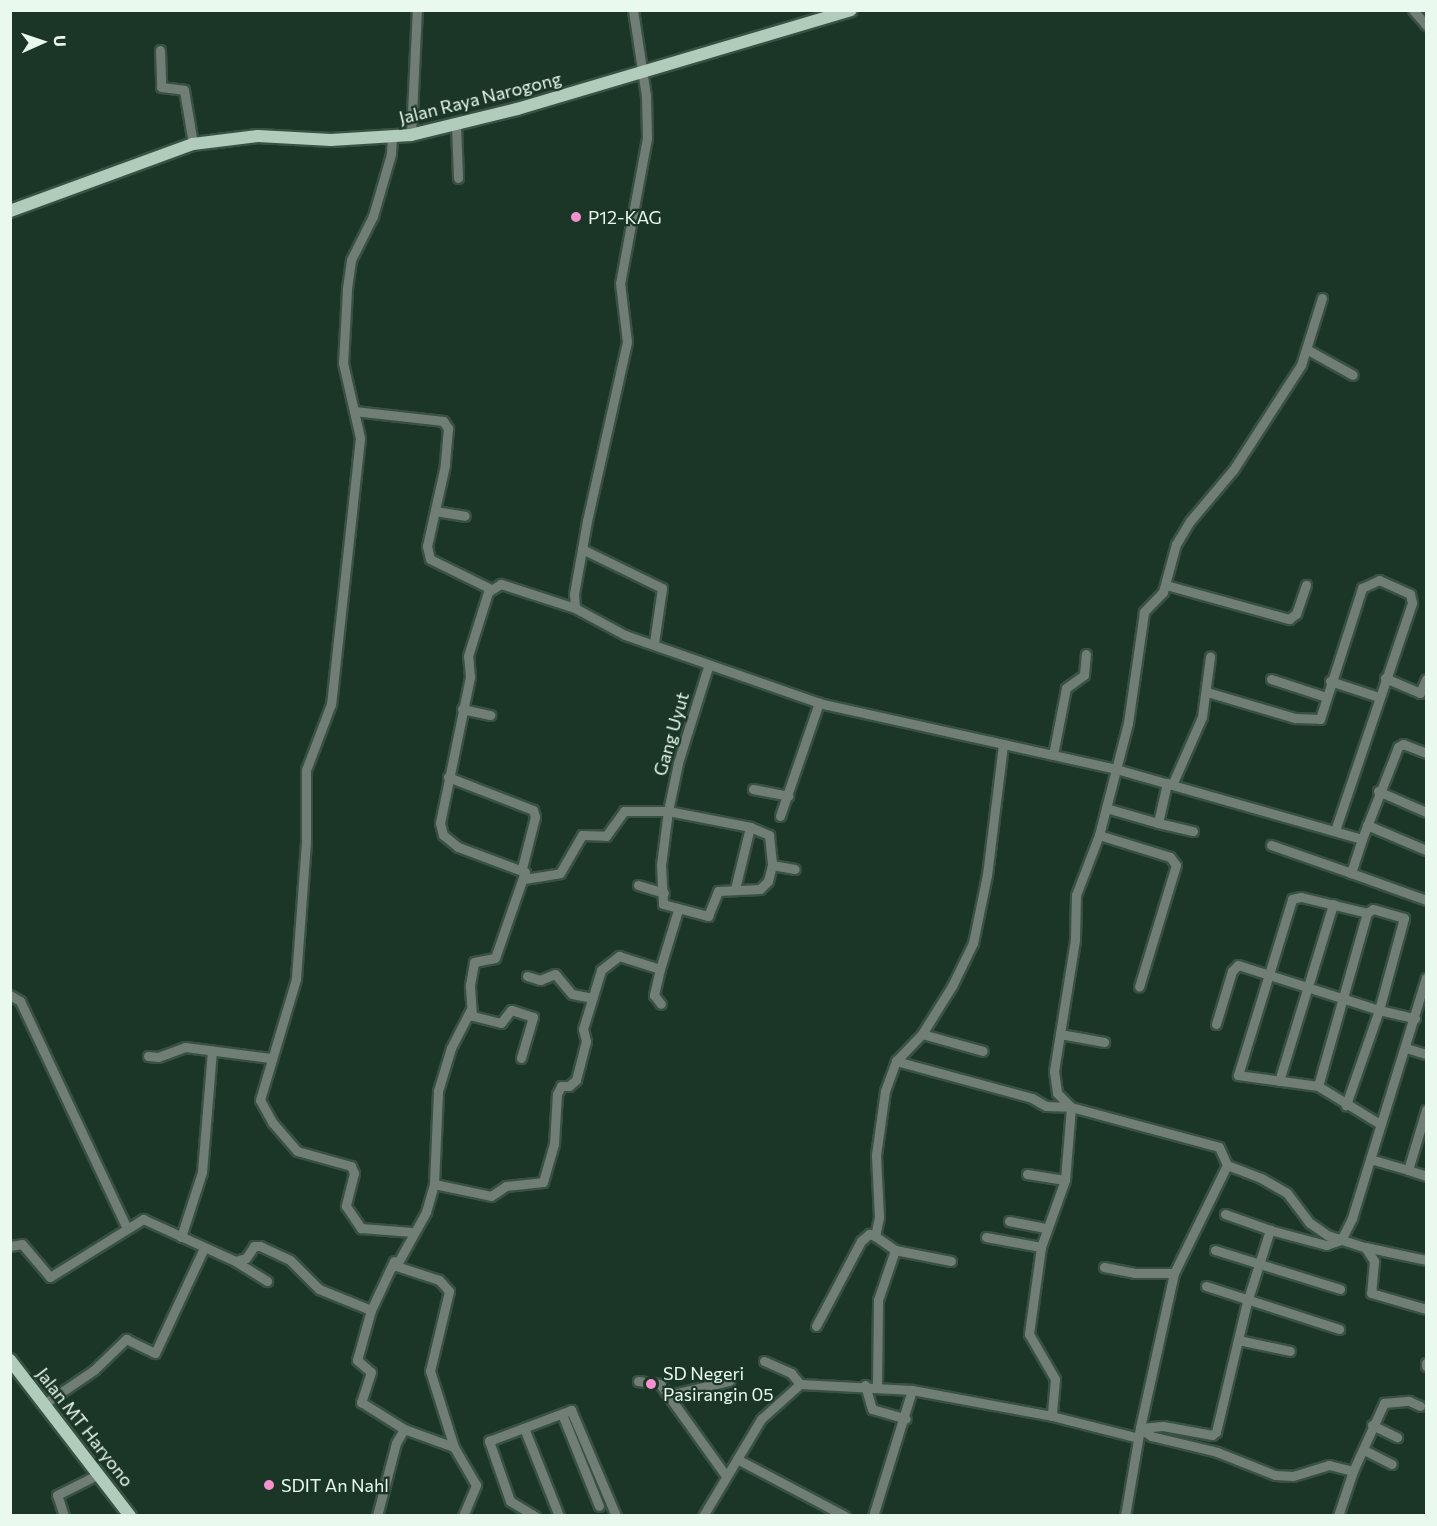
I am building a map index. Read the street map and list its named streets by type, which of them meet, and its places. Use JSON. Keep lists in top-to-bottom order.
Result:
{
  "streets": {
    "main road": ["Jalan Raya Narogong", "Jalan MT Haryono"],
    "street": ["Gang Uyut"]
  },
  "places": ["P12-KAG", "SD Negeri Pasirangin 05", "SDIT An Nahl"],
  "north": "right"
}
